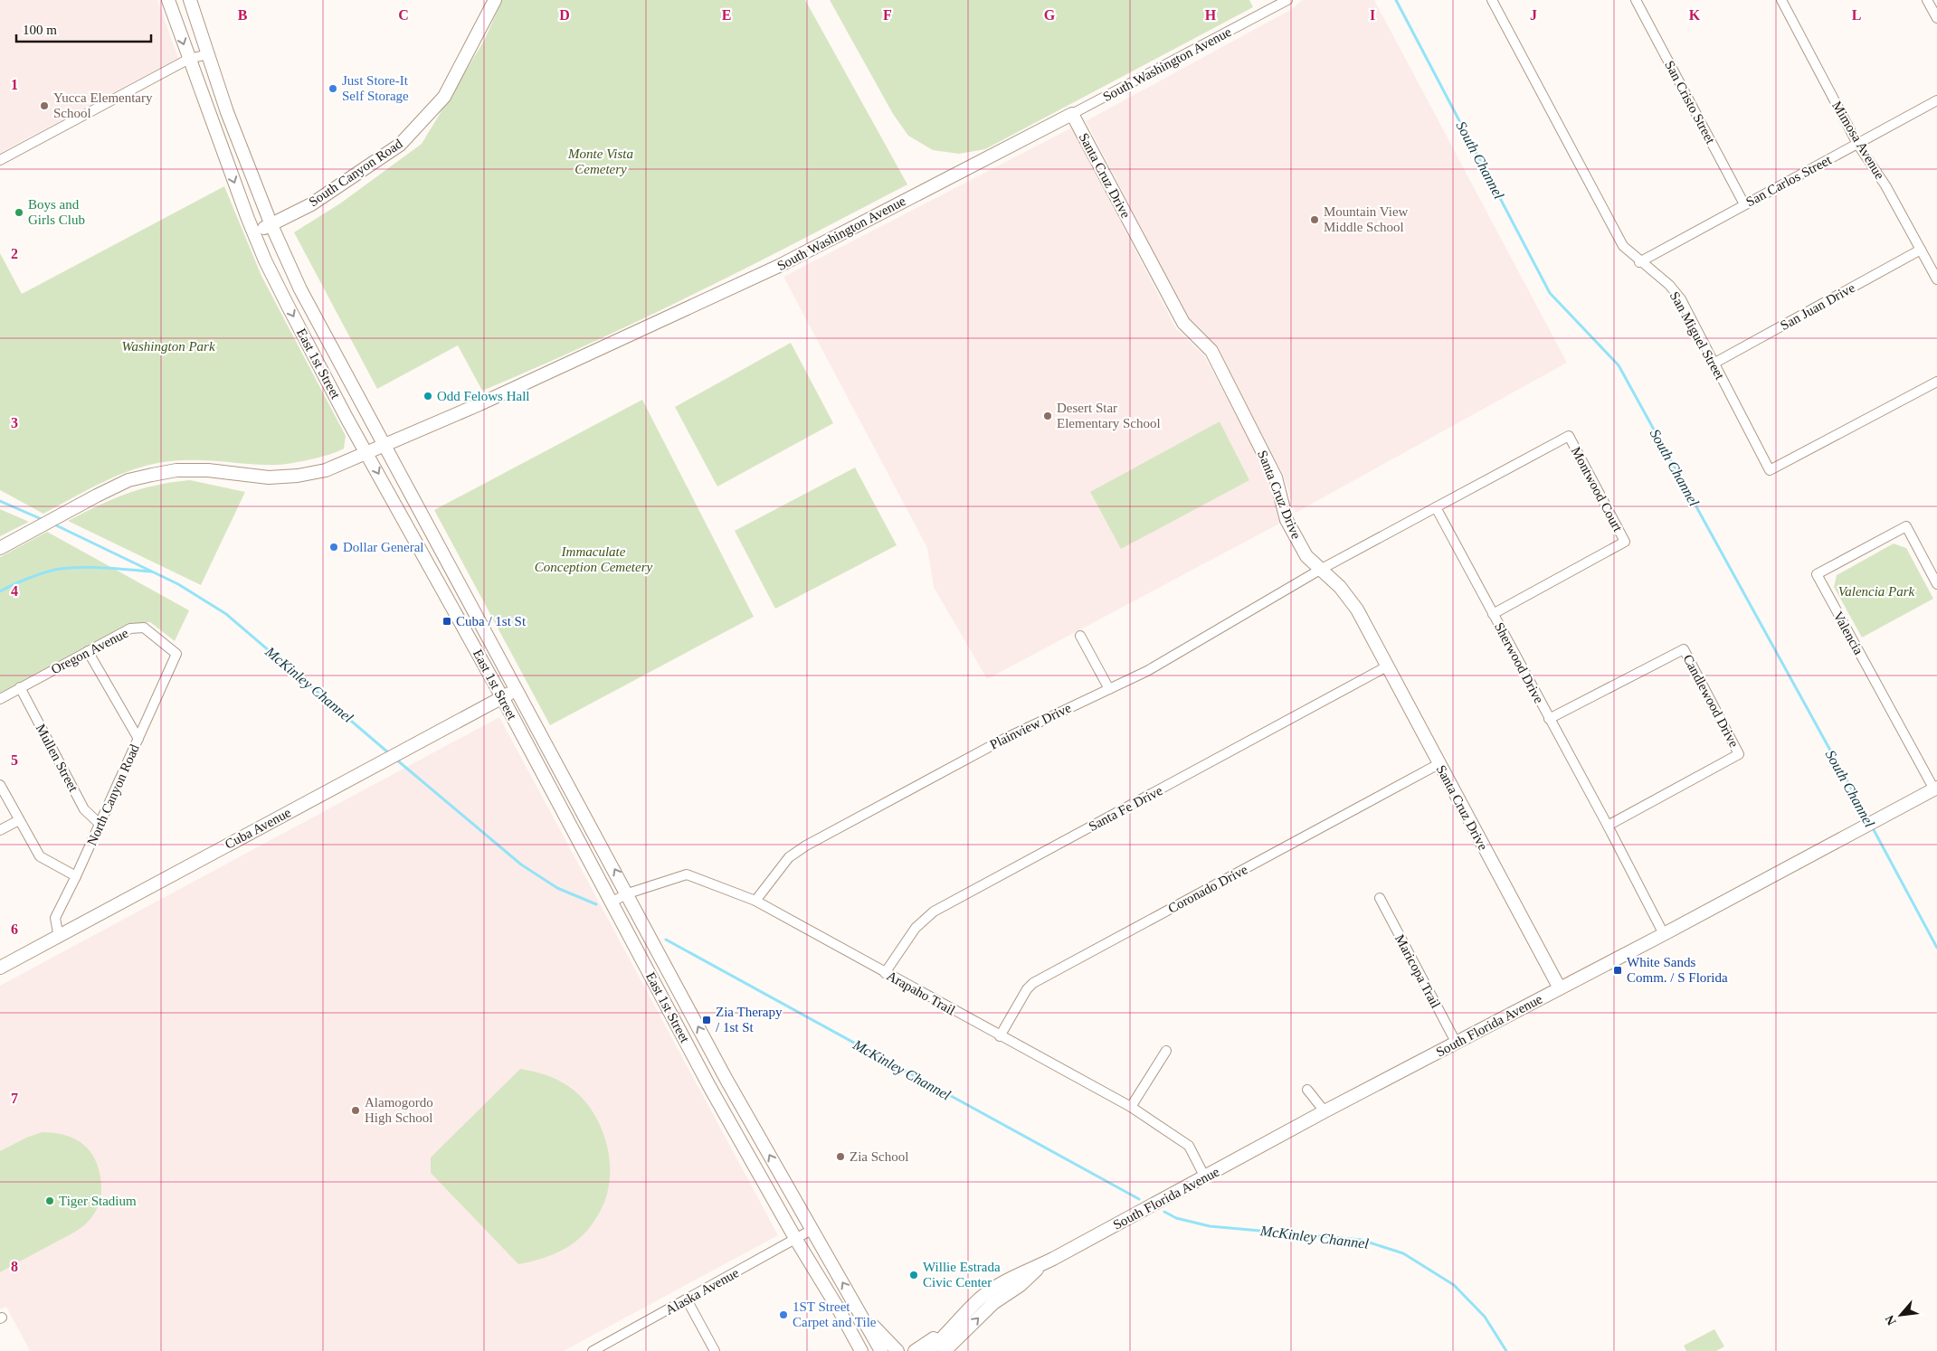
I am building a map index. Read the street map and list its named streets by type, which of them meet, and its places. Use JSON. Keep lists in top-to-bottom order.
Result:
{
  "streets": {
    "main road": [
      "South Washington Avenue",
      "South Canyon Road",
      "Santa Cruz Drive",
      "East 1st Street",
      "Cuba Avenue",
      "South Florida Avenue"
    ],
    "street": [
      "San Cristo Street",
      "Mimosa Avenue",
      "San Carlos Street",
      "San Juan Drive",
      "San Miguel Street",
      "Montwood Court",
      "Valencia",
      "Oregon Avenue",
      "Sherwood Drive",
      "Candlewood Drive",
      "Plainview Drive",
      "Mullen Street",
      "North Canyon Road",
      "Santa Fe Drive",
      "Coronado Drive",
      "Maricopa Trail",
      "Arapaho Trail",
      "Alaska Avenue"
    ]
  },
  "crossings": [
    ["South Washington Avenue", "Santa Cruz Drive"],
    ["South Washington Avenue", "East 1st Street"],
    ["San Cristo Street", "San Carlos Street"],
    ["Mimosa Avenue", "San Carlos Street"],
    ["Mimosa Avenue", "San Juan Drive"],
    ["South Canyon Road", "East 1st Street"],
    ["Santa Cruz Drive", "Plainview Drive"],
    ["Santa Cruz Drive", "Santa Fe Drive"],
    ["Santa Cruz Drive", "Coronado Drive"],
    ["Santa Cruz Drive", "South Florida Avenue"],
    ["San Carlos Street", "San Miguel Street"],
    ["San Juan Drive", "San Miguel Street"],
    ["East 1st Street", "Cuba Avenue"],
    ["East 1st Street", "Arapaho Trail"],
    ["East 1st Street", "Alaska Avenue"],
    ["Montwood Court", "Sherwood Drive"],
    ["Valencia", "South Florida Avenue"],
    ["Oregon Avenue", "Mullen Street"],
    ["Oregon Avenue", "North Canyon Road"],
    ["Sherwood Drive", "Candlewood Drive"],
    ["Sherwood Drive", "South Florida Avenue"],
    ["Plainview Drive", "Arapaho Trail"],
    ["Mullen Street", "North Canyon Road"],
    ["North Canyon Road", "Cuba Avenue"],
    ["Santa Fe Drive", "Arapaho Trail"],
    ["Coronado Drive", "Arapaho Trail"],
    ["Maricopa Trail", "South Florida Avenue"],
    ["Arapaho Trail", "South Florida Avenue"]
  ],
  "water": ["South Channel", "McKinley Channel"],
  "parks": [
    "Monte Vista Cemetery",
    "Washington Park",
    "Immaculate Conception Cemetery",
    "Valencia Park"
  ],
  "places": {
    "other": [
      "Just Store-It Self Storage",
      "Yucca Elementary School",
      "Boys and Girls Club",
      "Mountain View Middle School",
      "Odd Felows Hall",
      "Desert Star Elementary School",
      "Dollar General",
      "Alamogordo High School",
      "Zia School",
      "Tiger Stadium",
      "Willie Estrada Civic Center",
      "1ST Street Carpet and Tile"
    ],
    "transit": ["Cuba / 1st St", "White Sands Comm. / S Florida", "Zia Therapy / 1st St"]
  },
  "scale_bar": "100 m",
  "north": "bottom left",
  "grid": {
    "columns": [
      "B",
      "C",
      "D",
      "E",
      "F",
      "G",
      "H",
      "I",
      "J",
      "K",
      "L"
    ],
    "rows": [
      "1",
      "2",
      "3",
      "4",
      "5",
      "6",
      "7",
      "8"
    ]
  }
}
